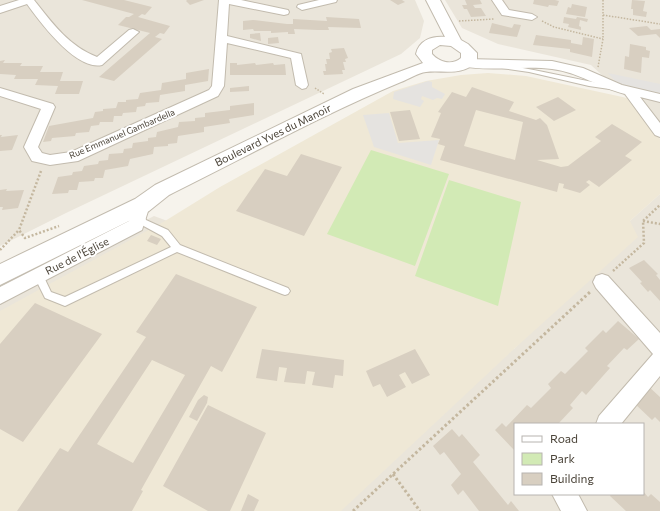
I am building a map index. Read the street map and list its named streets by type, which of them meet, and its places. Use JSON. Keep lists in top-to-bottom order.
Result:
{
  "streets": {
    "street": ["Rue Emmanuel Gambardella", "Boulevard Yves du Manoir", "Rue de l'Église"]
  },
  "crossings": [
    ["Boulevard Yves du Manoir", "Rue de l'Église"]
  ],
  "legend": ["Road", "Park", "Building"]
}
